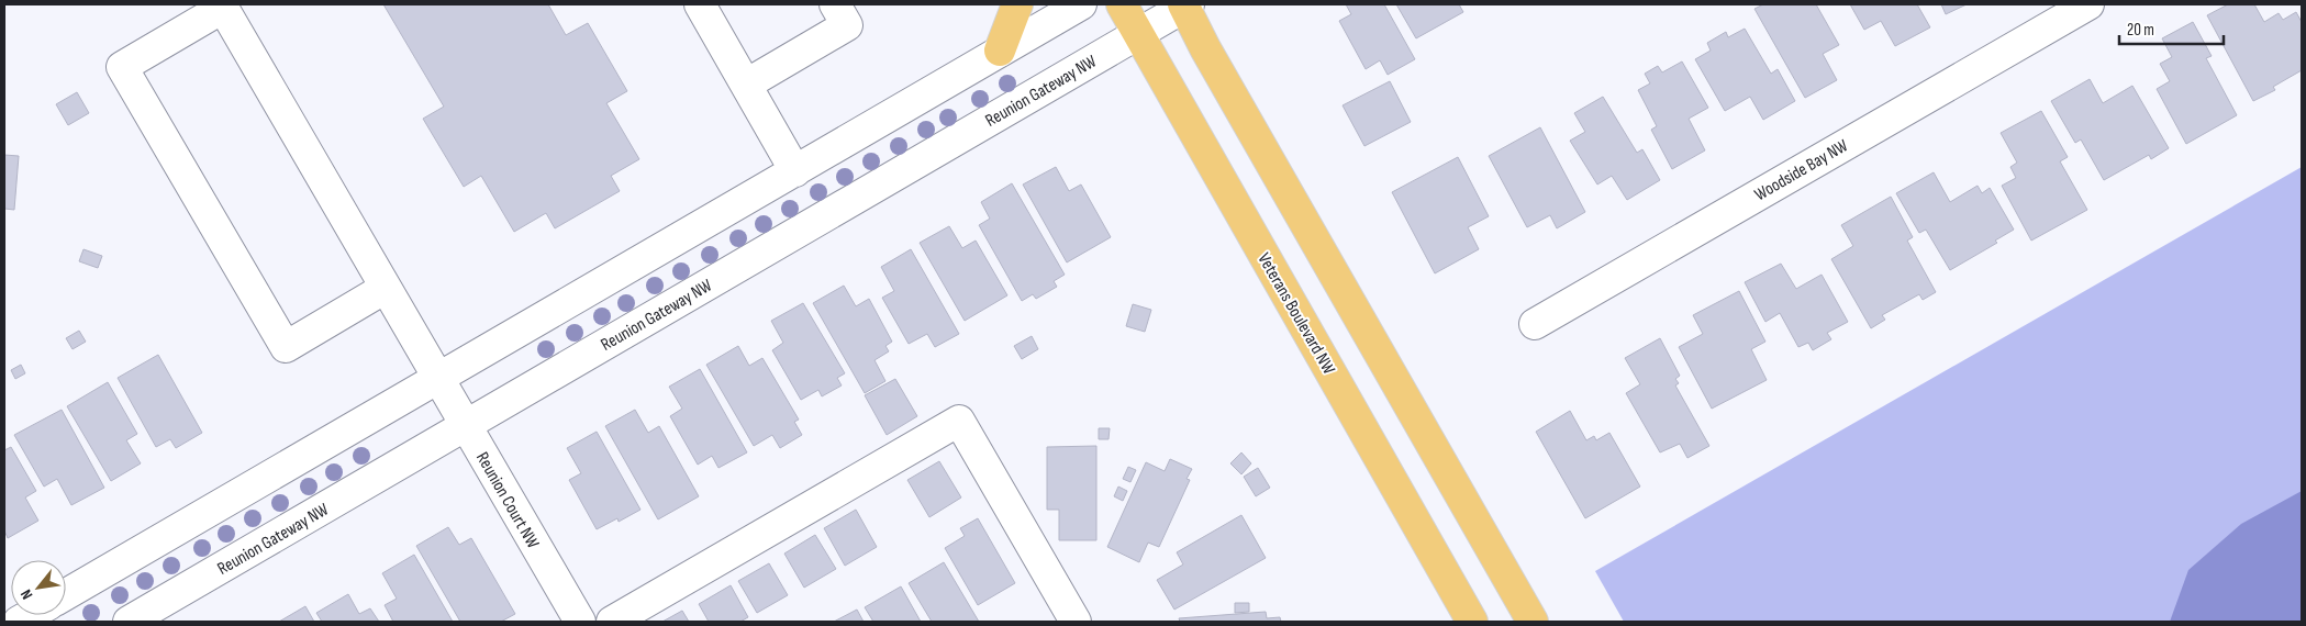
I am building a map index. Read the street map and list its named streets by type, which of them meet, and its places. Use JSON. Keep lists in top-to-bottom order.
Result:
{
  "streets": {
    "main road": ["Veterans Boulevard NW"],
    "street": ["Reunion Gateway NW", "Woodside Bay NW", "Reunion Court NW"]
  },
  "crossings": [
    ["Reunion Gateway NW", "Veterans Boulevard NW"],
    ["Reunion Gateway NW", "Reunion Court NW"]
  ],
  "scale_bar": "20 m",
  "north": "bottom left"
}
